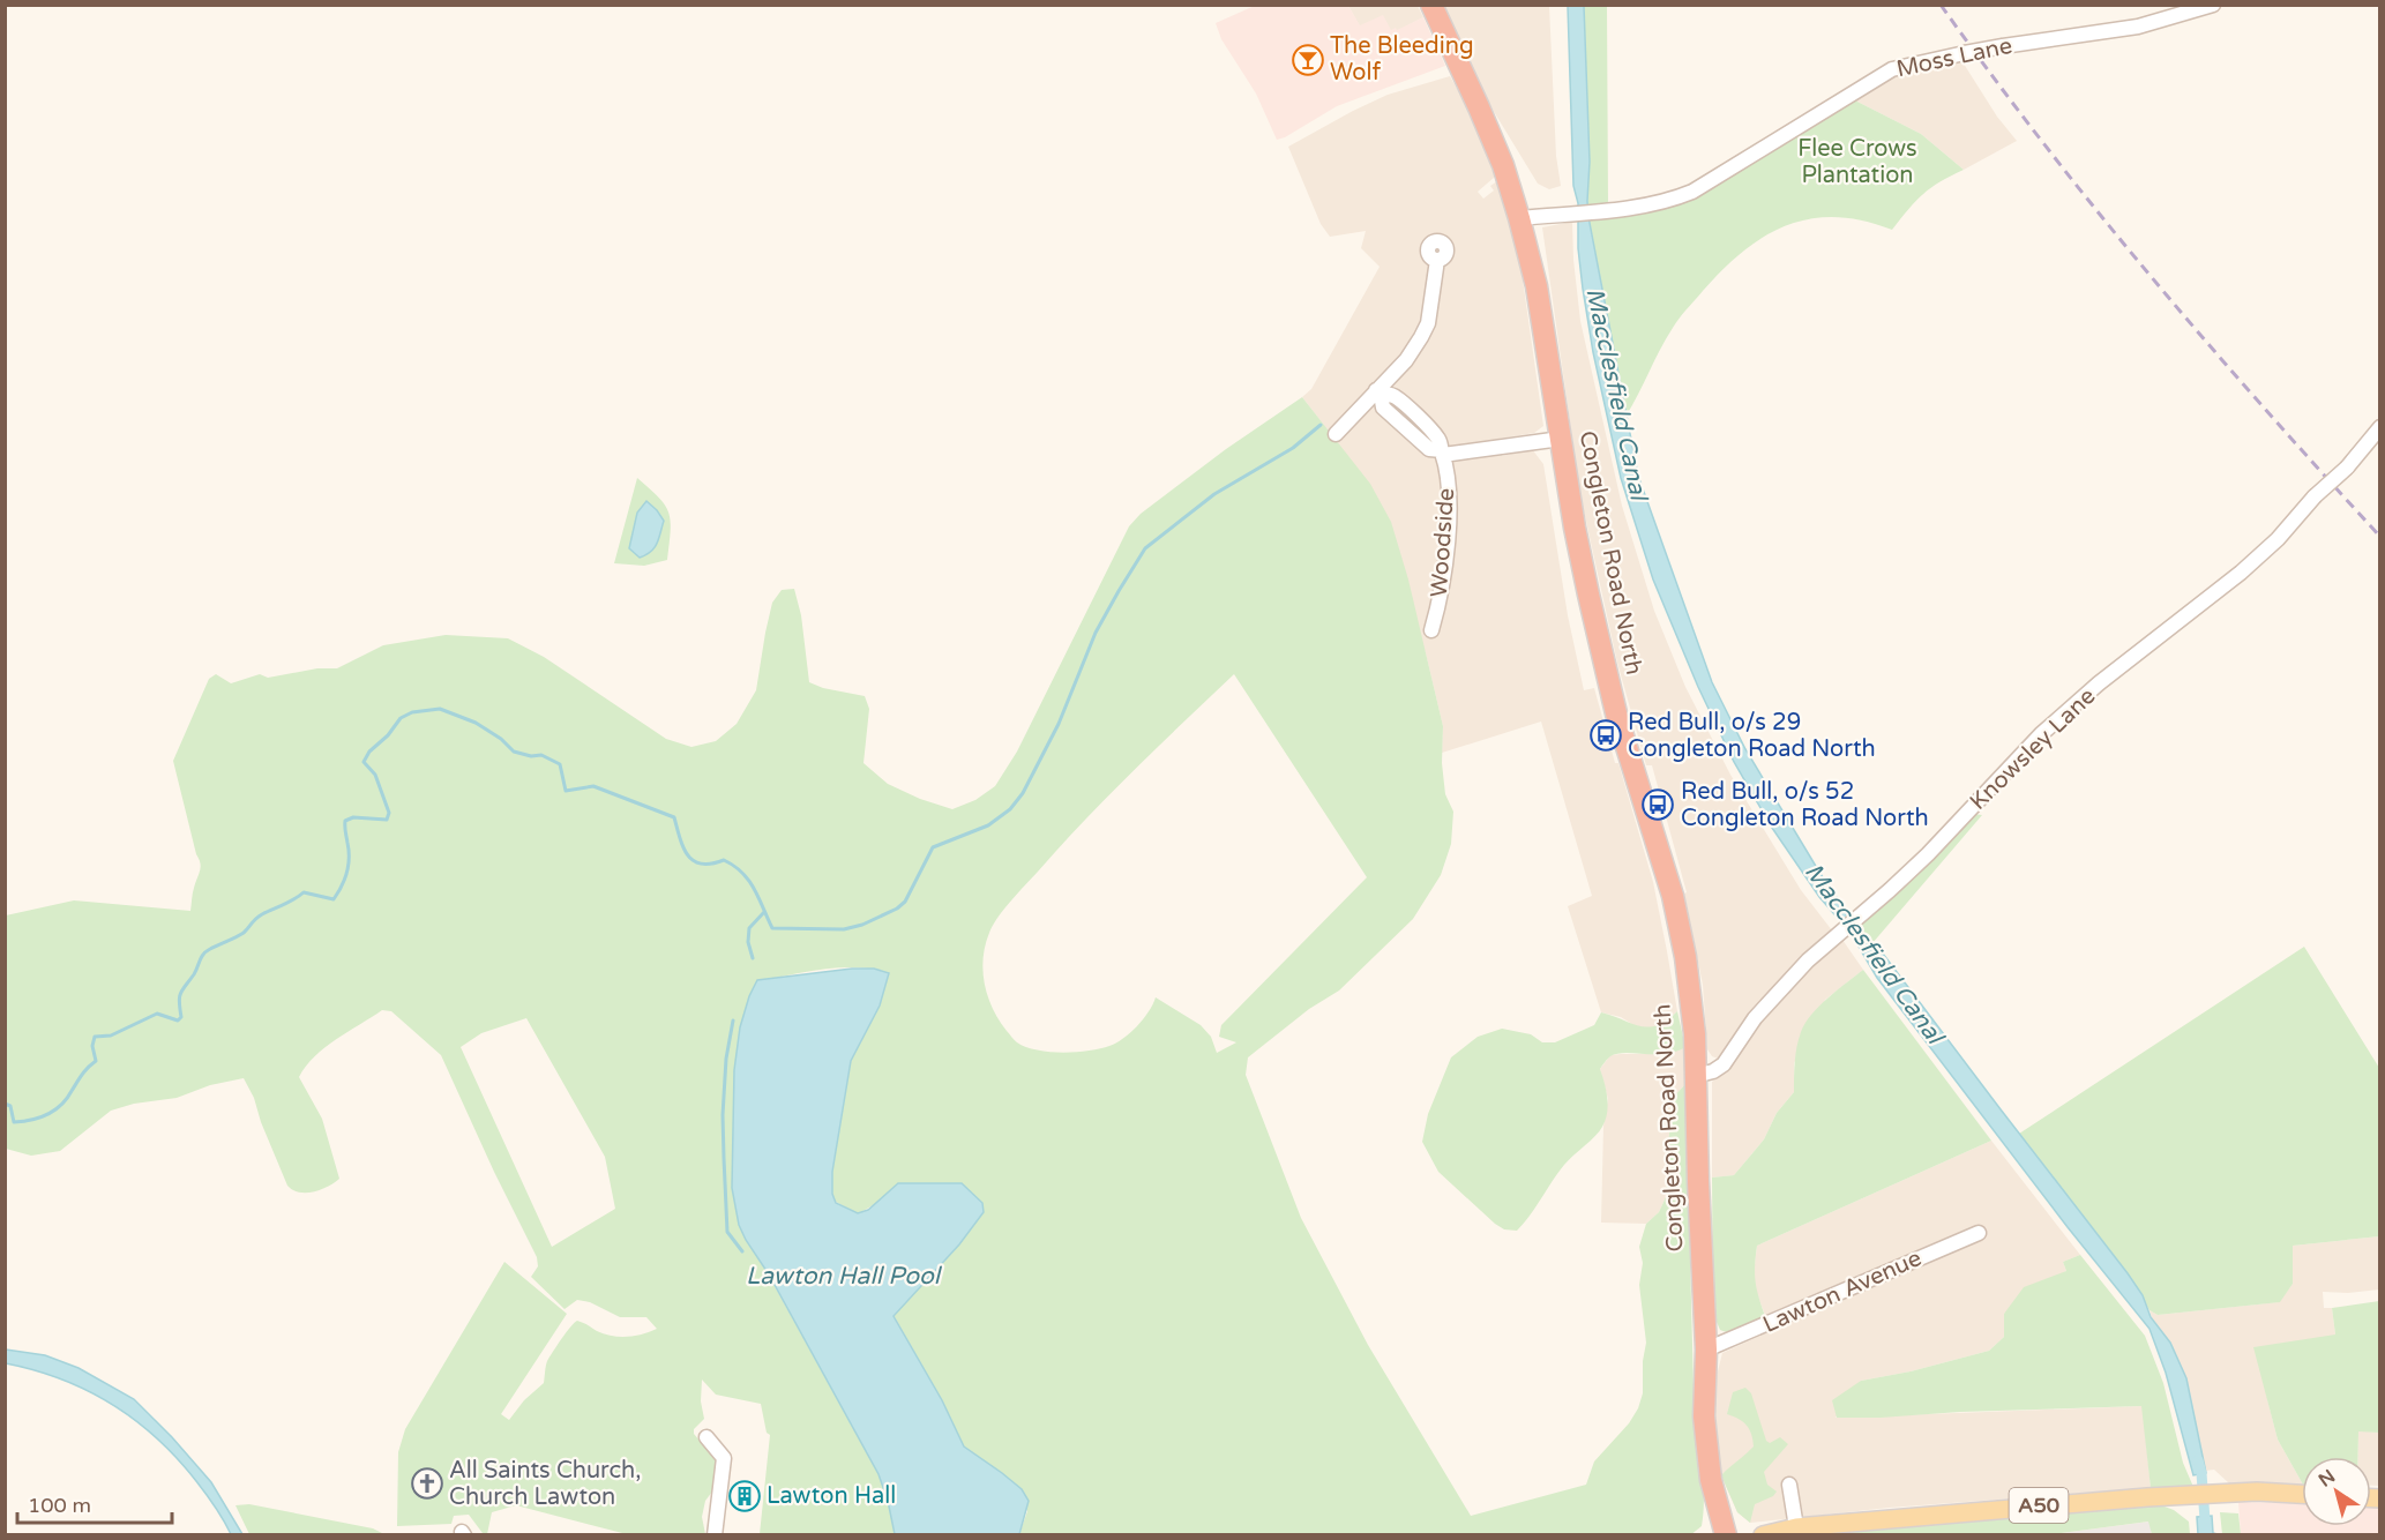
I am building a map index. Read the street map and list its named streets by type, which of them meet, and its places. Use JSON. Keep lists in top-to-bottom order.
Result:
{
  "streets": {
    "highway": ["Congleton Road North"],
    "main road": ["A50"],
    "street": [
      "Moss Lane",
      "Woodside",
      "Knowsley Lane",
      "Lawton Avenue"
    ]
  },
  "crossings": [
    ["Moss Lane", "Congleton Road North"],
    ["Congleton Road North", "Knowsley Lane"],
    ["Congleton Road North", "Lawton Avenue"]
  ],
  "water": ["Macclesfield Canal", "Lawton Hall Pool"],
  "parks": ["Flee Crows Plantation"],
  "places": {
    "bar": ["The Bleeding Wolf"],
    "bus stop": ["Red Bull, o/s 29 Congleton Road North", "Red Bull, o/s 52 Congleton Road North"],
    "church": ["All Saints Church, Church Lawton"],
    "building": ["Lawton Hall"]
  },
  "scale_bar": "100 m",
  "north": "top left"
}
